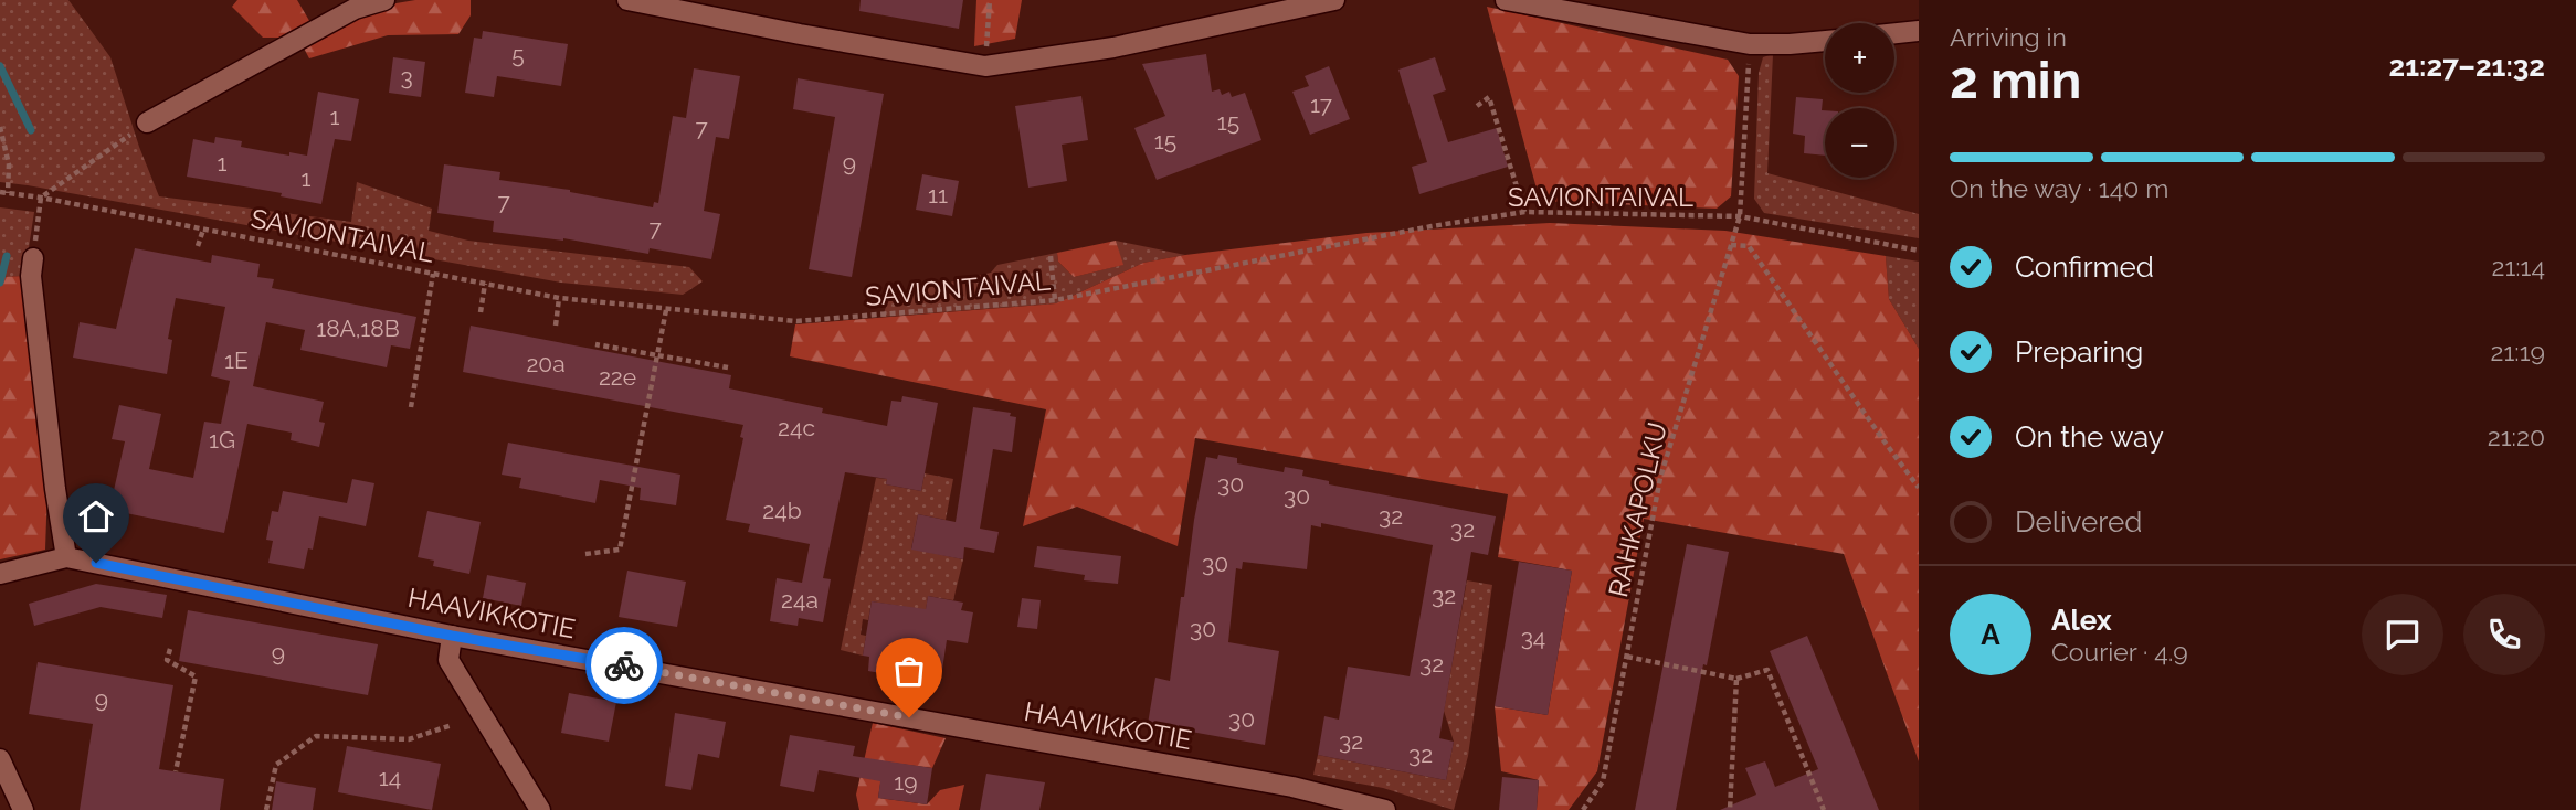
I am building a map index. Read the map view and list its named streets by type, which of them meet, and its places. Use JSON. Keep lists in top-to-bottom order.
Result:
{
  "streets": {
    "street": ["HAAVIKKOTIE"],
    "path": ["SAVIONTAIVAL", "RAHKAPOLKU"]
  },
  "crossings": [
    ["SAVIONTAIVAL", "RAHKAPOLKU"]
  ],
  "house_numbers": [
    "5",
    "3",
    "17",
    "1",
    "15",
    "7",
    "15",
    "1",
    "9",
    "1",
    "11",
    "7",
    "7",
    "18A,18B",
    "1E",
    "20a",
    "22e",
    "24c",
    "1G",
    "30",
    "30",
    "24b",
    "32",
    "32",
    "30",
    "32",
    "24a",
    "30",
    "34",
    "9",
    "32",
    "9",
    "30",
    "32",
    "32",
    "14",
    "19"
  ],
  "page": {
    "heading": ["2 min", "Arriving in", "21:27–21:32"],
    "panel": ["Alex", "Courier · 4.9"],
    "map_buttons": ["+", "−"],
    "bar": "On the way · 140 m",
    "list": [
      ["Confirmed", "21:14"],
      ["Preparing", "21:19"],
      ["On the way", "21:20"],
      "Delivered"
    ],
    "round": "A"
  }
}
